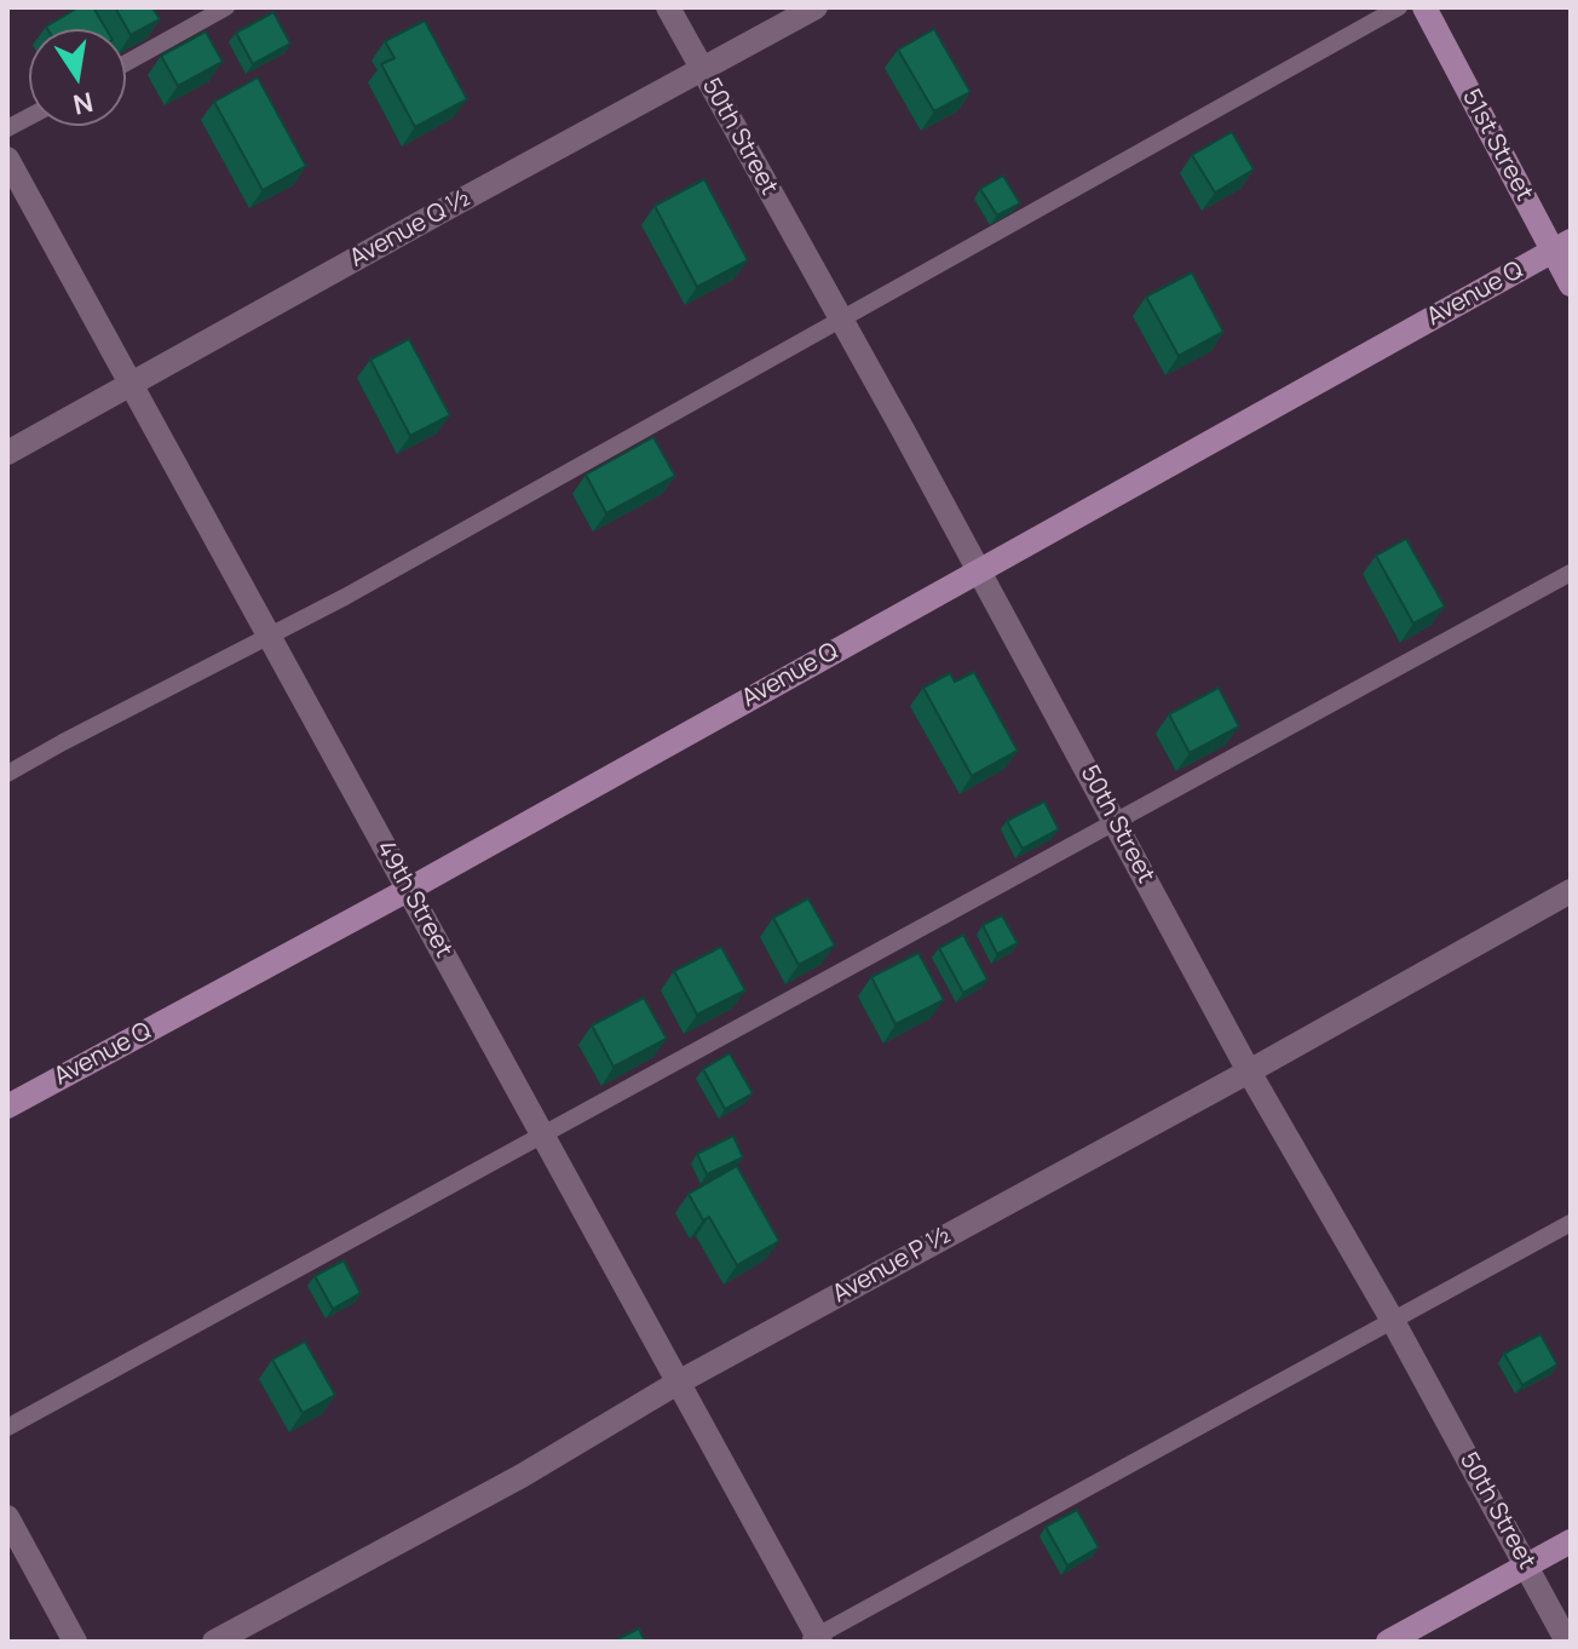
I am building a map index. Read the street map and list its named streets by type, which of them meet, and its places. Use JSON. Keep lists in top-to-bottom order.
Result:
{
  "streets": {
    "street": [
      "50th Street",
      "51st Street",
      "Avenue Q ½",
      "Avenue Q",
      "49th Street",
      "Avenue P ½"
    ]
  },
  "crossings": [
    ["50th Street", "Avenue Q ½"],
    ["50th Street", "Avenue Q"],
    ["50th Street", "Avenue P ½"],
    ["51st Street", "Avenue Q"],
    ["Avenue Q ½", "49th Street"],
    ["Avenue Q", "49th Street"],
    ["49th Street", "Avenue P ½"]
  ],
  "north": "bottom"
}
